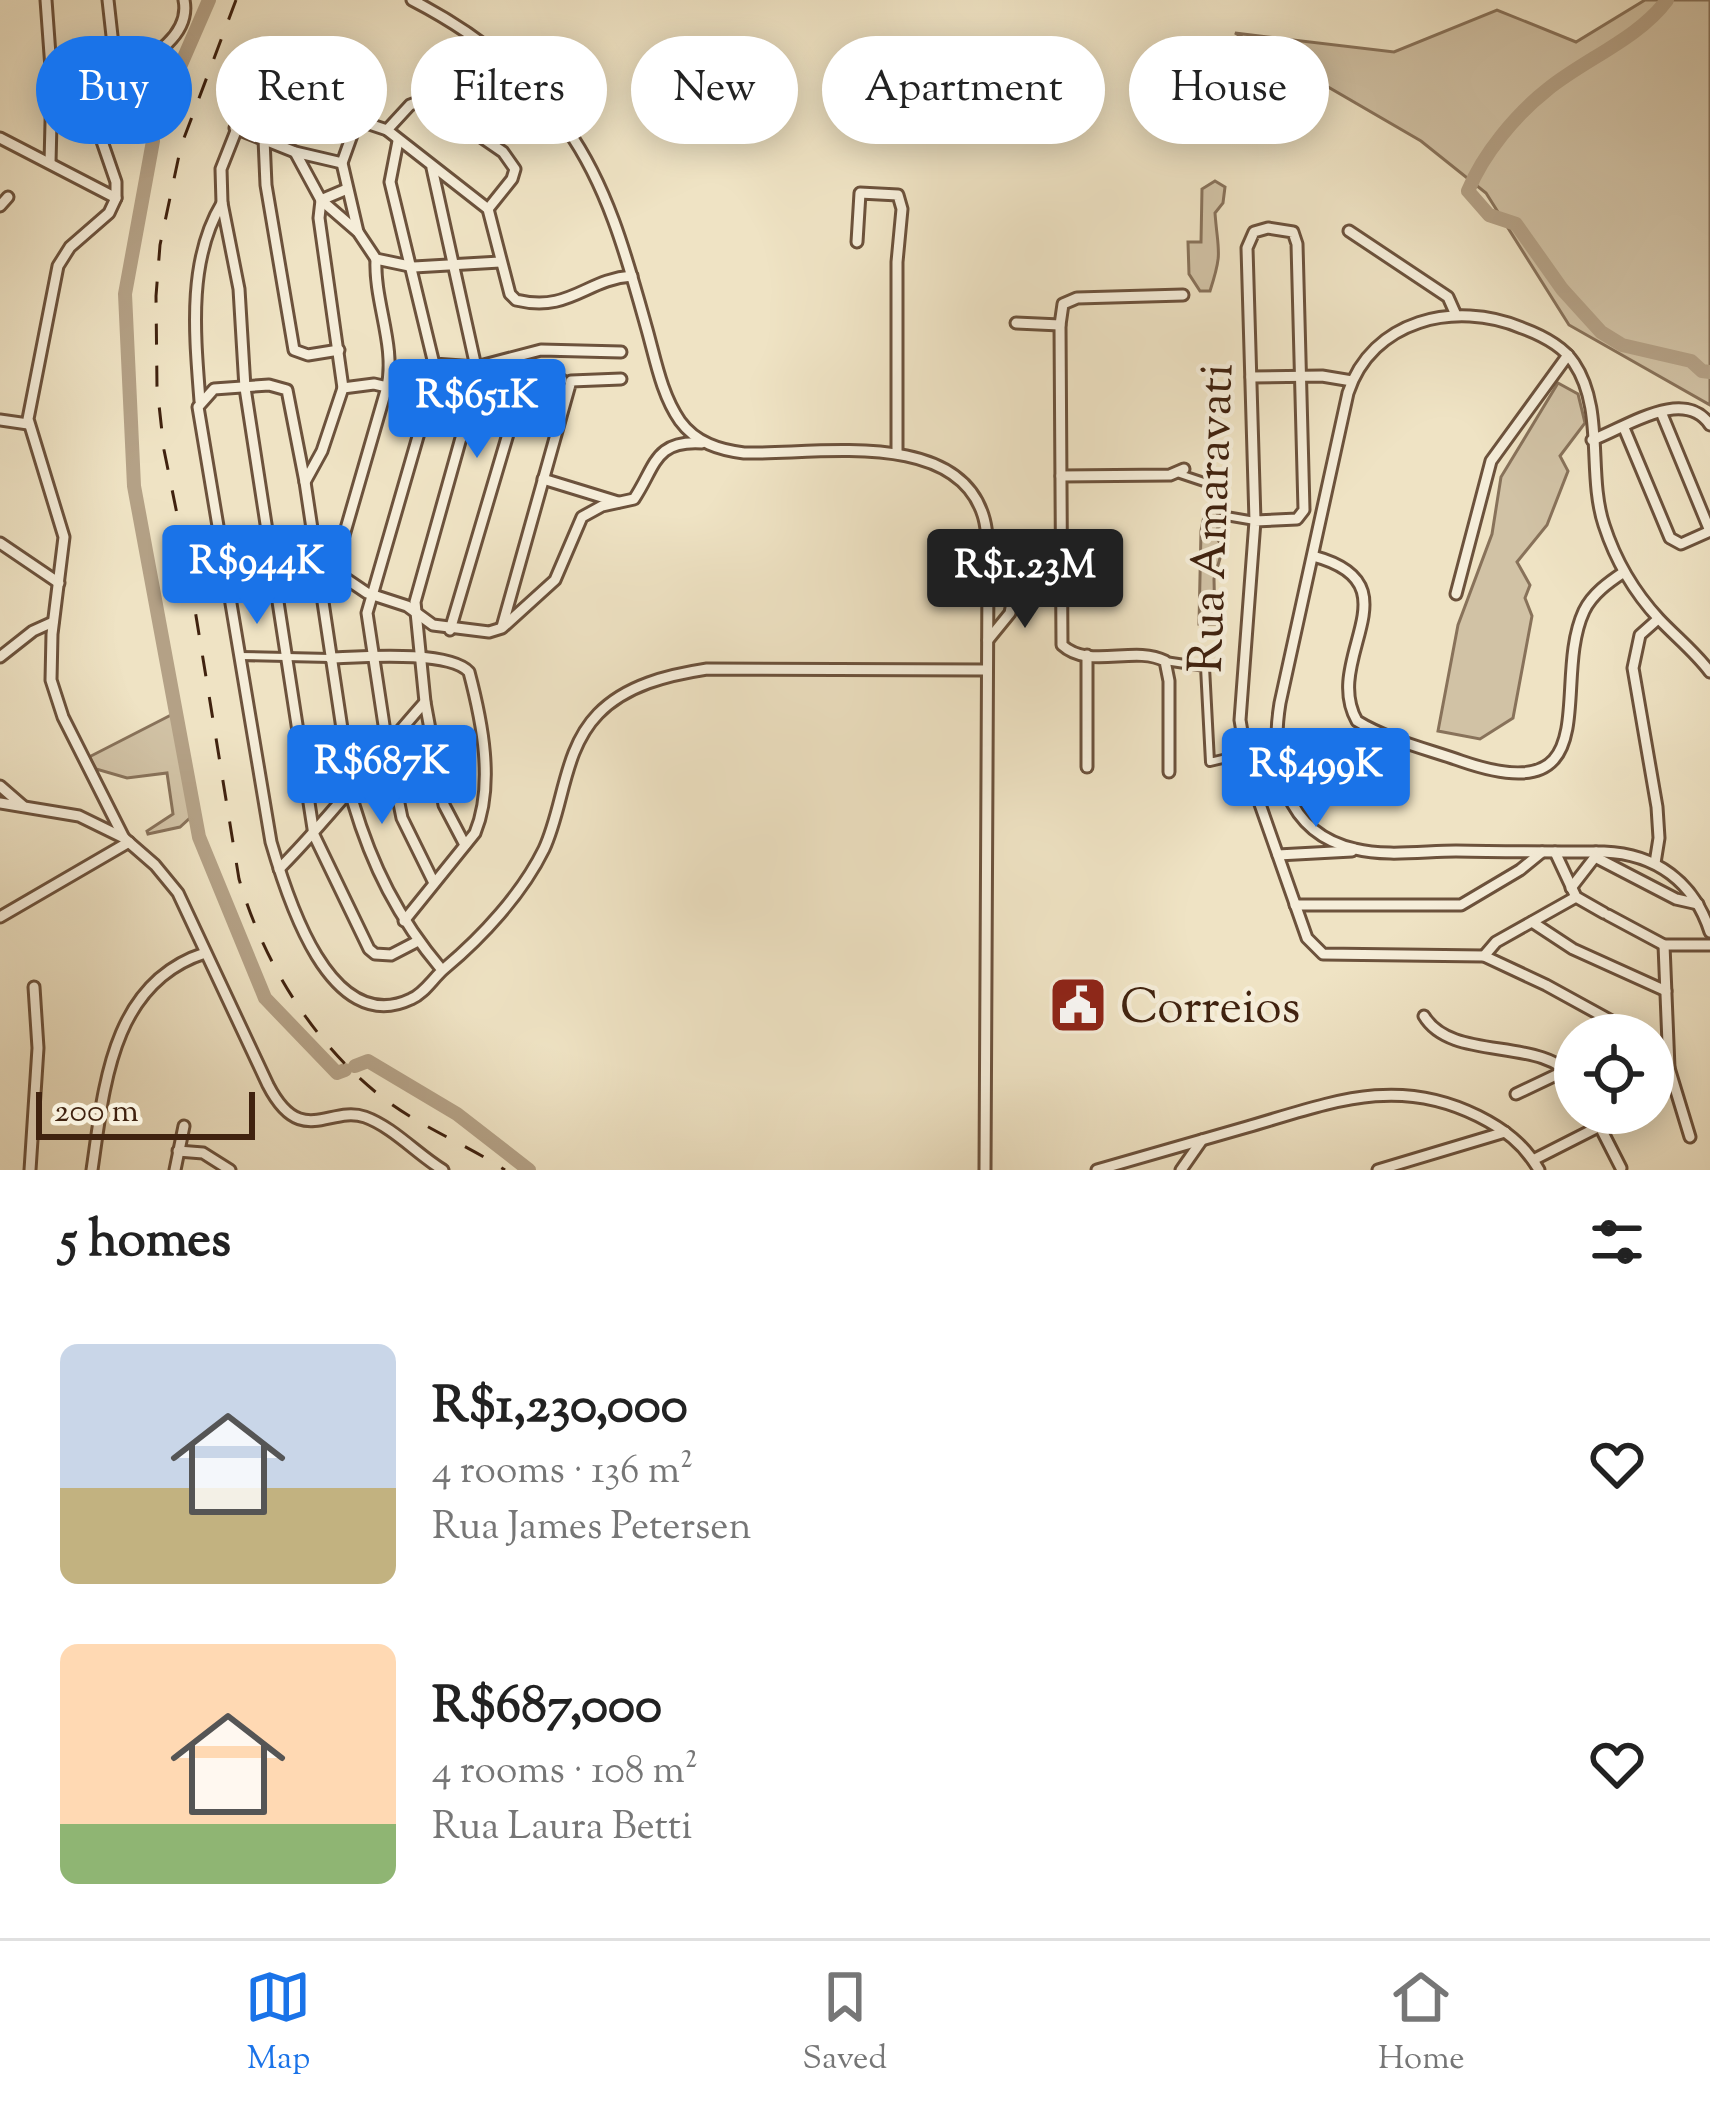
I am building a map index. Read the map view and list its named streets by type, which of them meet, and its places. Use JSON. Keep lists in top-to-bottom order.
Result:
{
  "streets": {
    "street": ["Rua Amaravati"]
  },
  "places": {
    "public building": ["Correios"]
  },
  "scale_bar": "200 m",
  "page": {
    "chip": [
      "Buy",
      "Rent",
      "Filters",
      "New",
      "Apartment",
      "House"
    ],
    "price": [
      "R$651K",
      "R$944K",
      "R$1.23M",
      "R$687K",
      "R$499K"
    ],
    "scale": "200 m",
    "heading": "5 homes",
    "list": [
      {
        "name": "R$1,230,000",
        "note": "4 rooms · 136 m² · Rua James Petersen"
      },
      {
        "name": "R$687,000",
        "note": "4 rooms · 108 m² · Rua Laura Betti"
      }
    ],
    "tabs": ["Map", "Saved", "Home"]
  }
}
